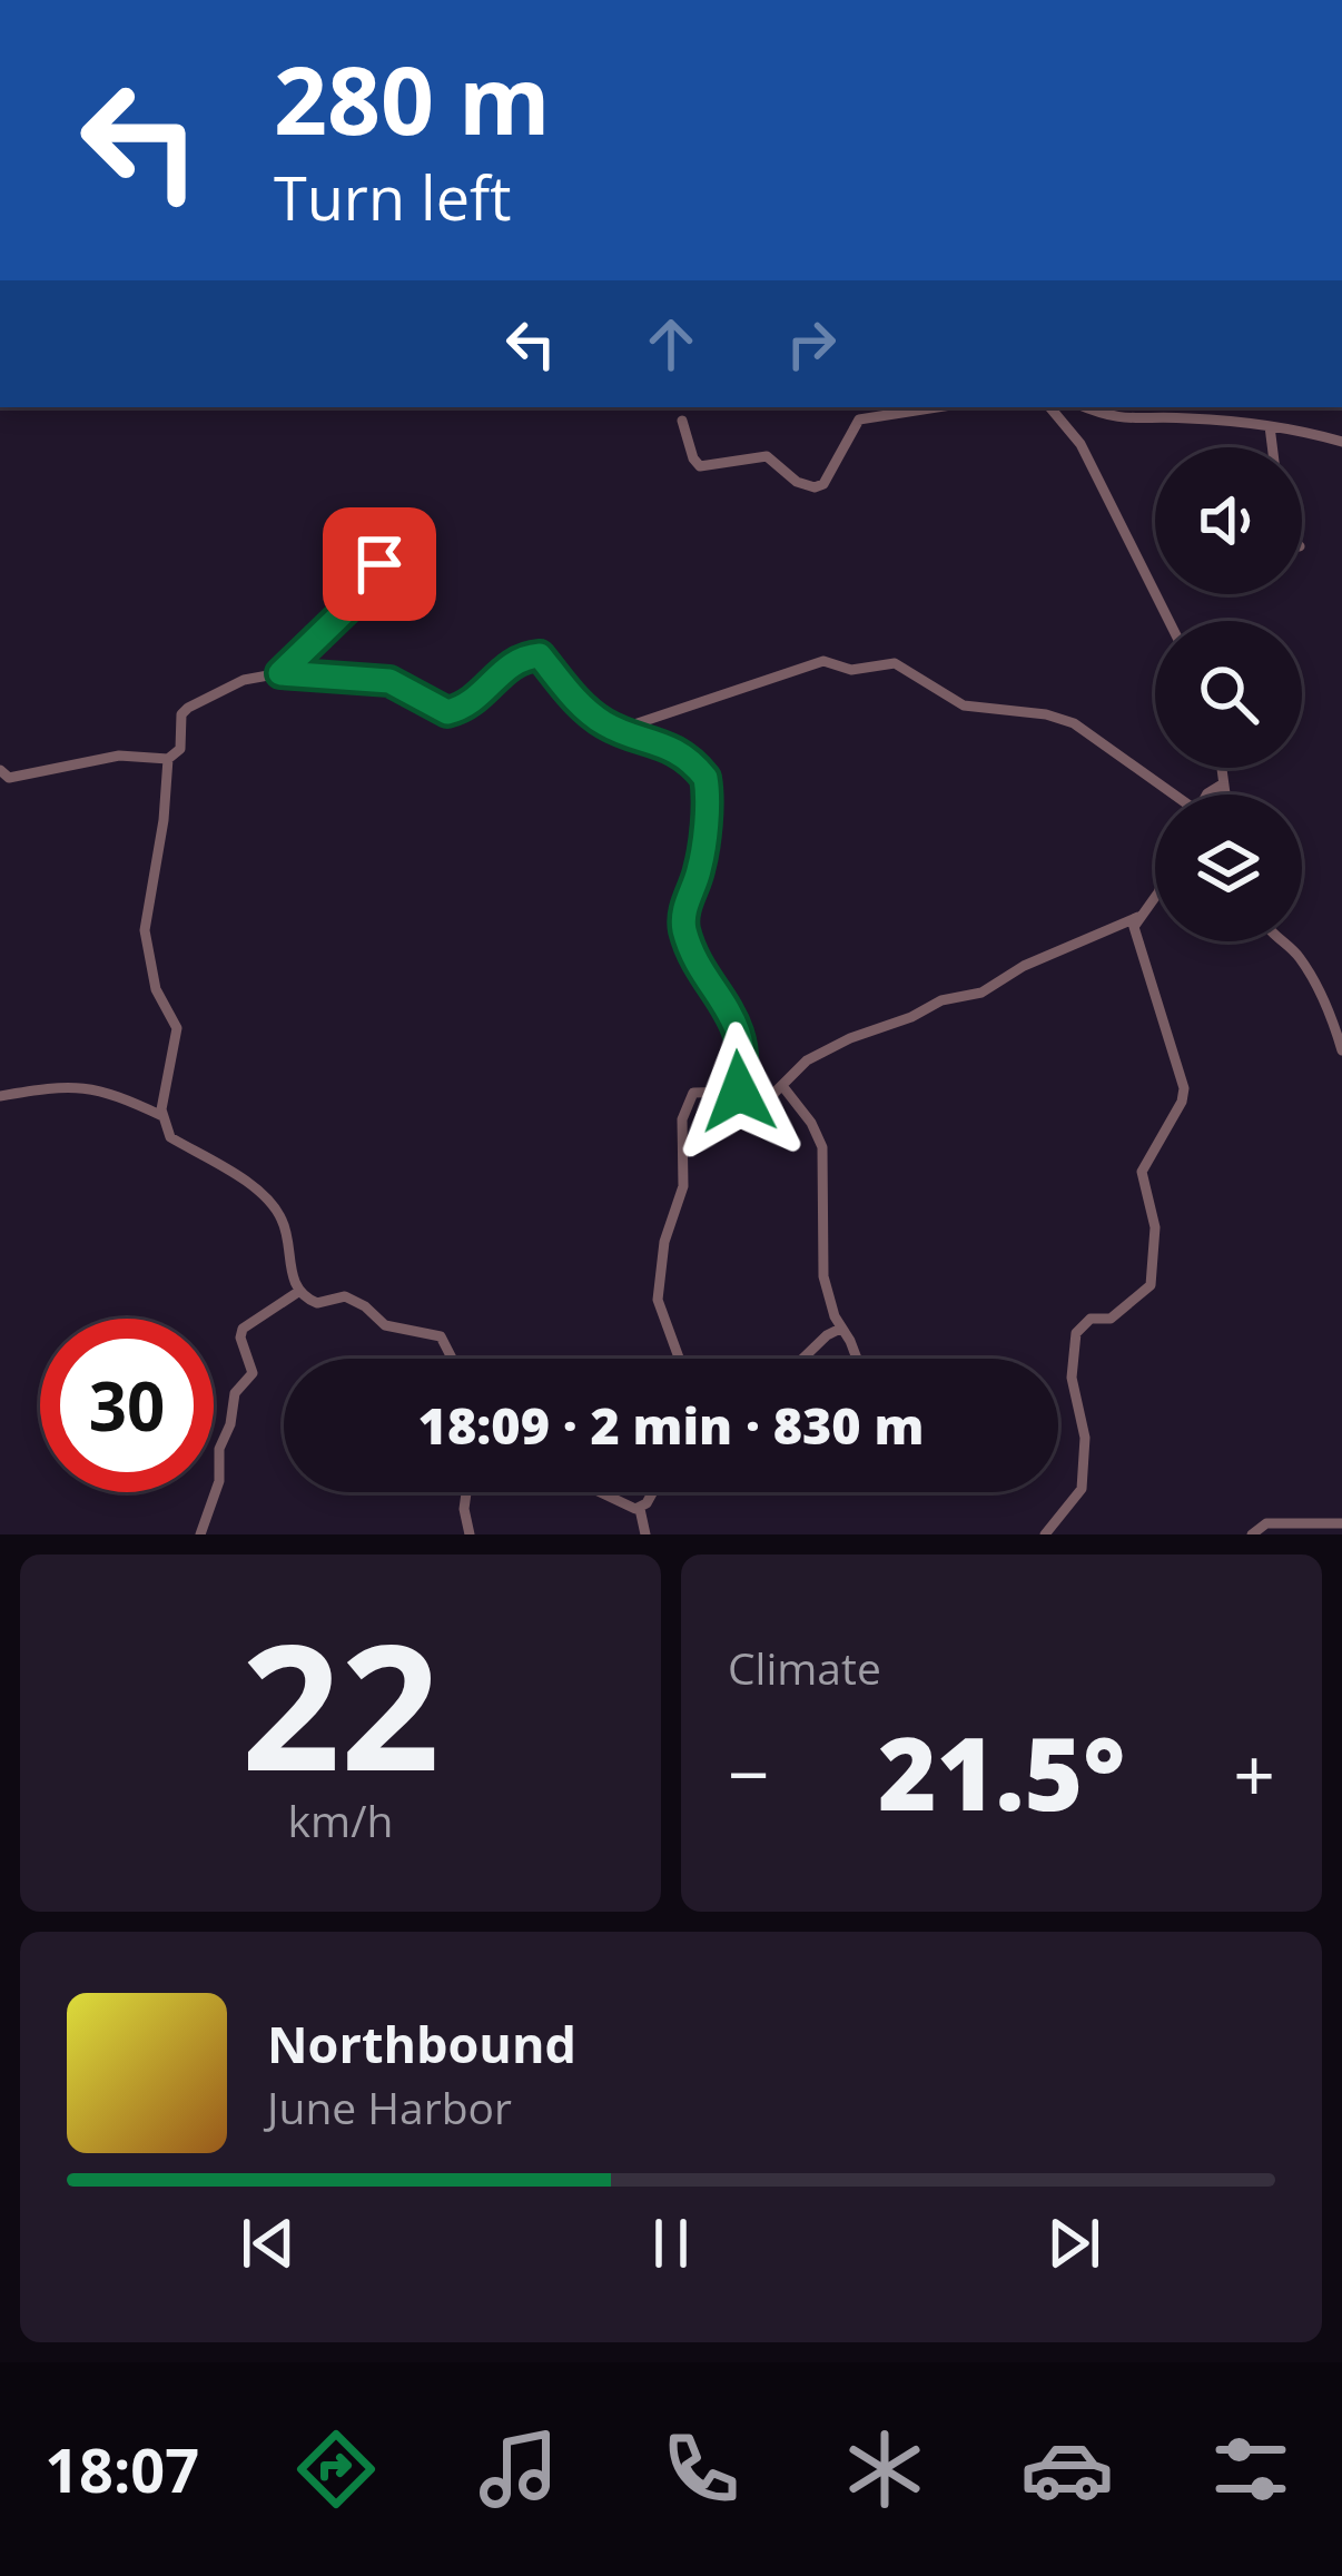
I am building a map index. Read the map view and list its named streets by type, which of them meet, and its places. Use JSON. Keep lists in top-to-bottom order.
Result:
{
  "page": {
    "turn": ["280 m", "Turn left"],
    "limit": "30",
    "trip": "18:09 · 2 min · 830 m",
    "tile": [
      ["22", "km/h"],
      "Climate"
    ],
    "heat": ["−", "21.5°", "+"],
    "song": ["Northbound", "June Harbor"],
    "tabs": "18:07"
  }
}
